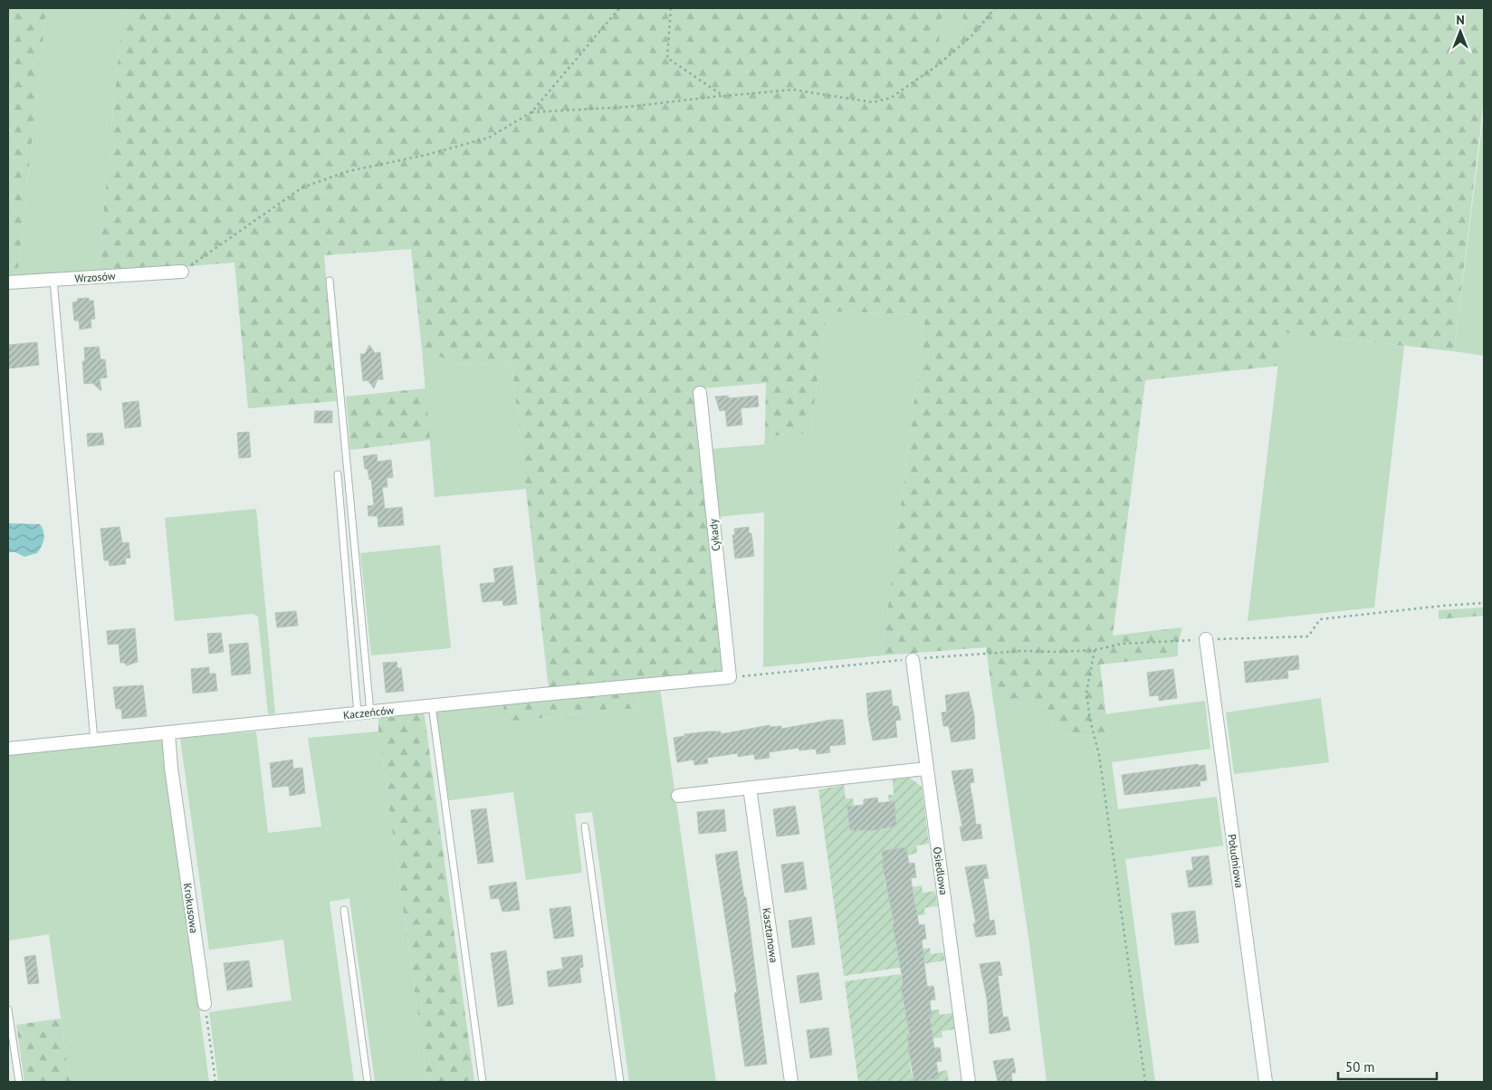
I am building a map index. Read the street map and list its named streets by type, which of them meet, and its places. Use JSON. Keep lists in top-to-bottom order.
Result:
{
  "streets": {
    "street": [
      "Wrzosów",
      "Cykady",
      "Kaczeńców",
      "Południowa",
      "Osiedlowa",
      "Krokusowa",
      "Kasztanowa"
    ]
  },
  "crossings": [
    ["Cykady", "Kaczeńców"],
    ["Kaczeńców", "Krokusowa"]
  ],
  "scale_bar": "50 m",
  "north": "top"
}
